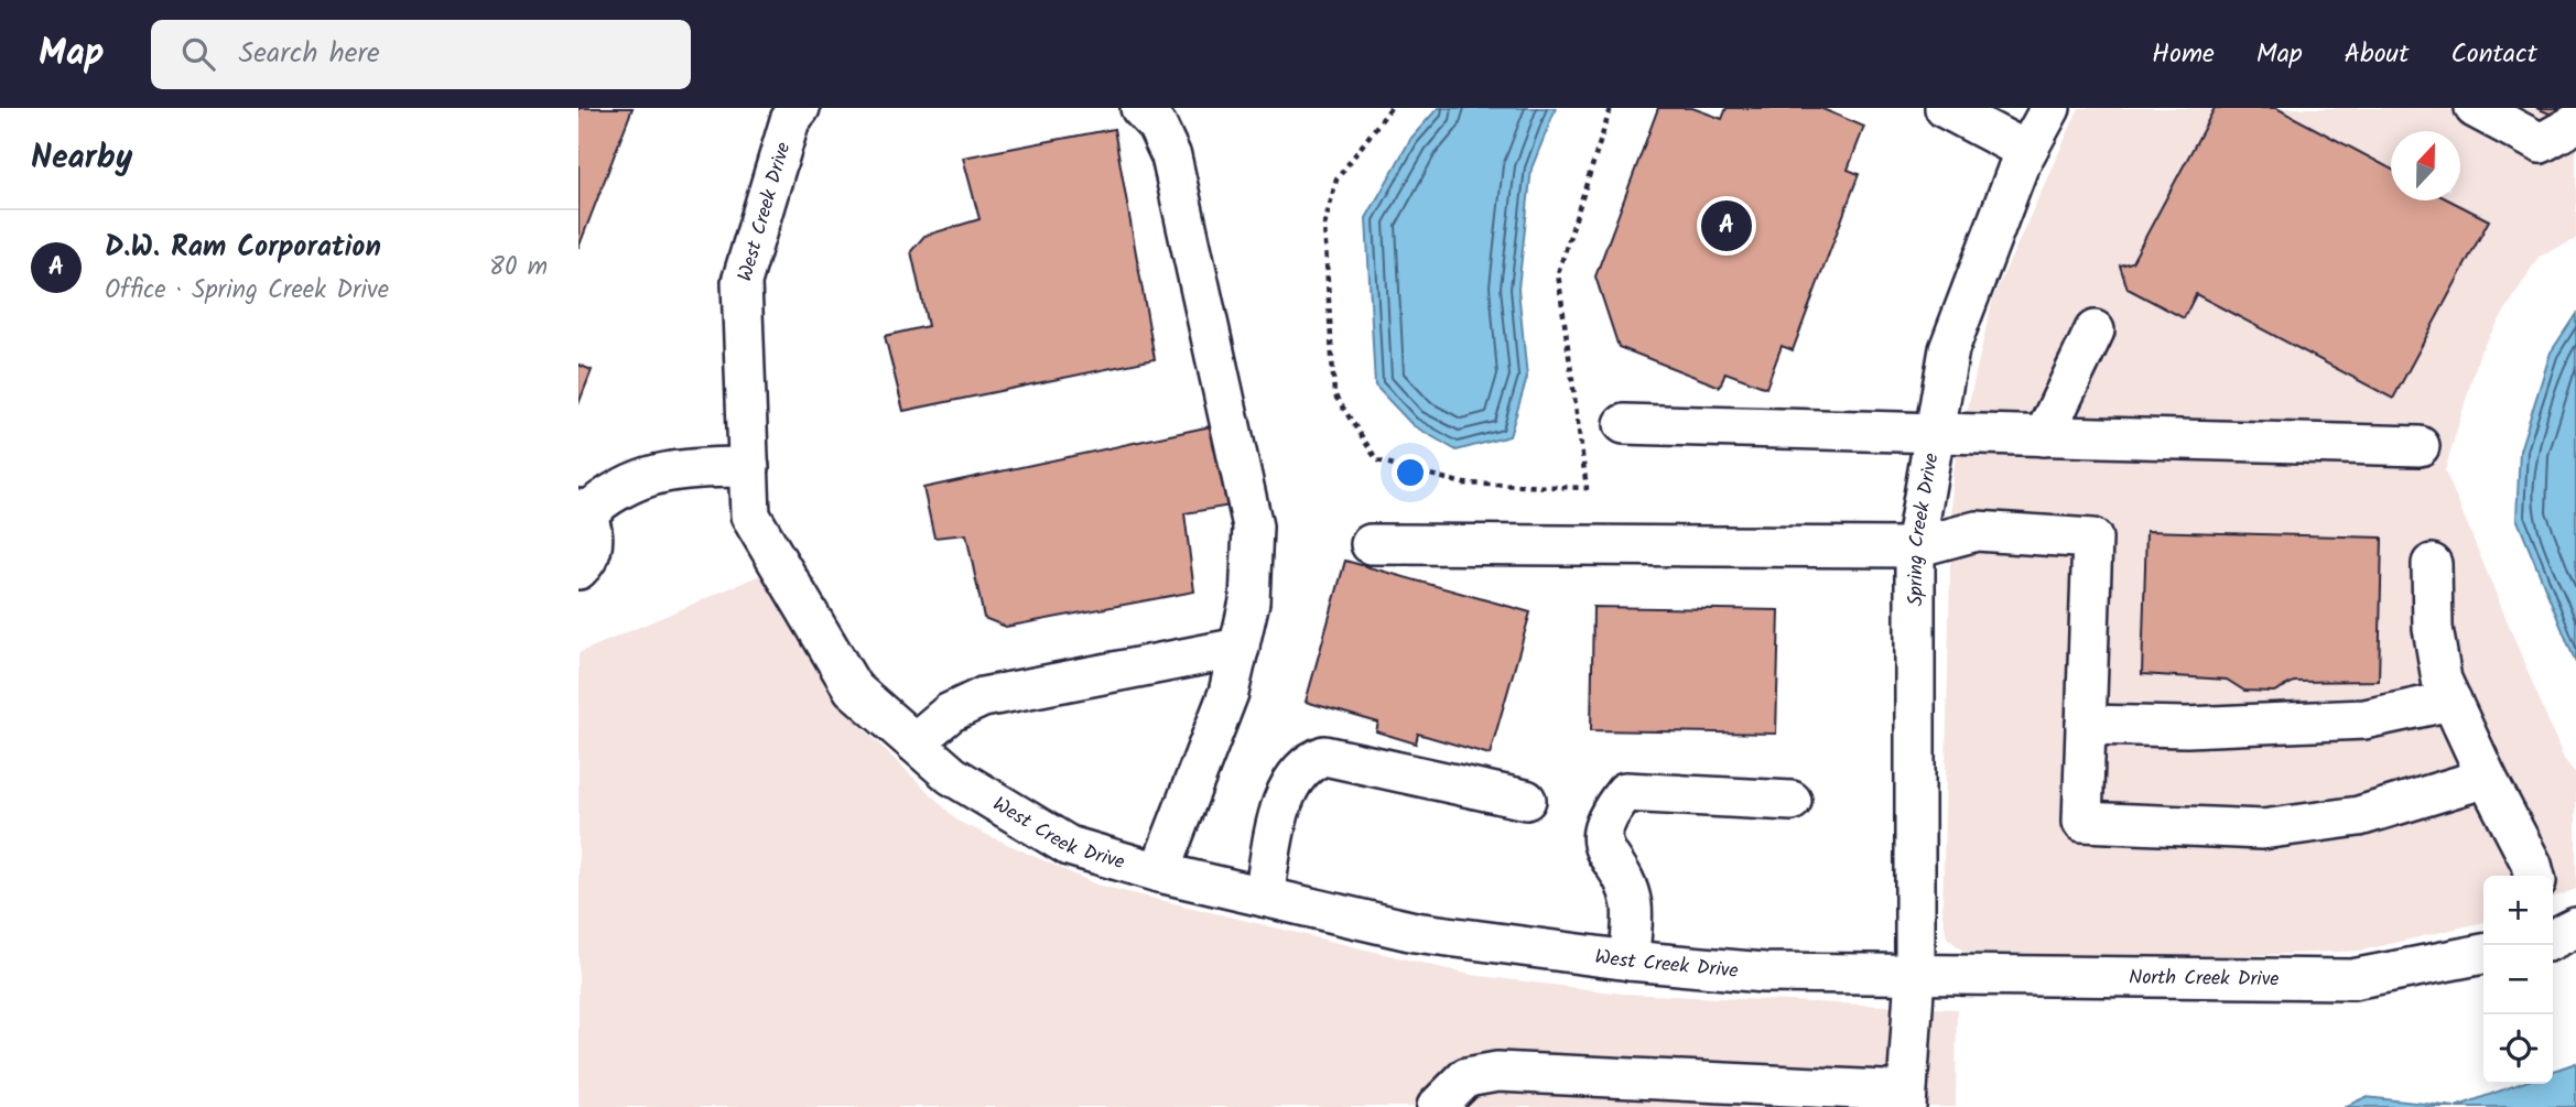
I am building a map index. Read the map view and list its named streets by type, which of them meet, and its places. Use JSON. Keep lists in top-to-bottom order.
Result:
{
  "streets": {
    "street": ["West Creek Drive", "Spring Creek Drive", "North Creek Drive"]
  },
  "crossings": [
    ["West Creek Drive", "Spring Creek Drive"],
    ["West Creek Drive", "North Creek Drive"],
    ["Spring Creek Drive", "North Creek Drive"]
  ],
  "north": "top",
  "page": {
    "header": "Map",
    "search": "Search here",
    "nav": [
      "Home",
      "Map",
      "About",
      "Contact"
    ],
    "heading": "Nearby",
    "pins": "A",
    "list": [
      {
        "mark": "A",
        "name": "D.W. Ram Corporation",
        "note": "Office · Spring Creek Drive",
        "value": "80 m"
      }
    ],
    "map_buttons": ["+", "−"]
  }
}
